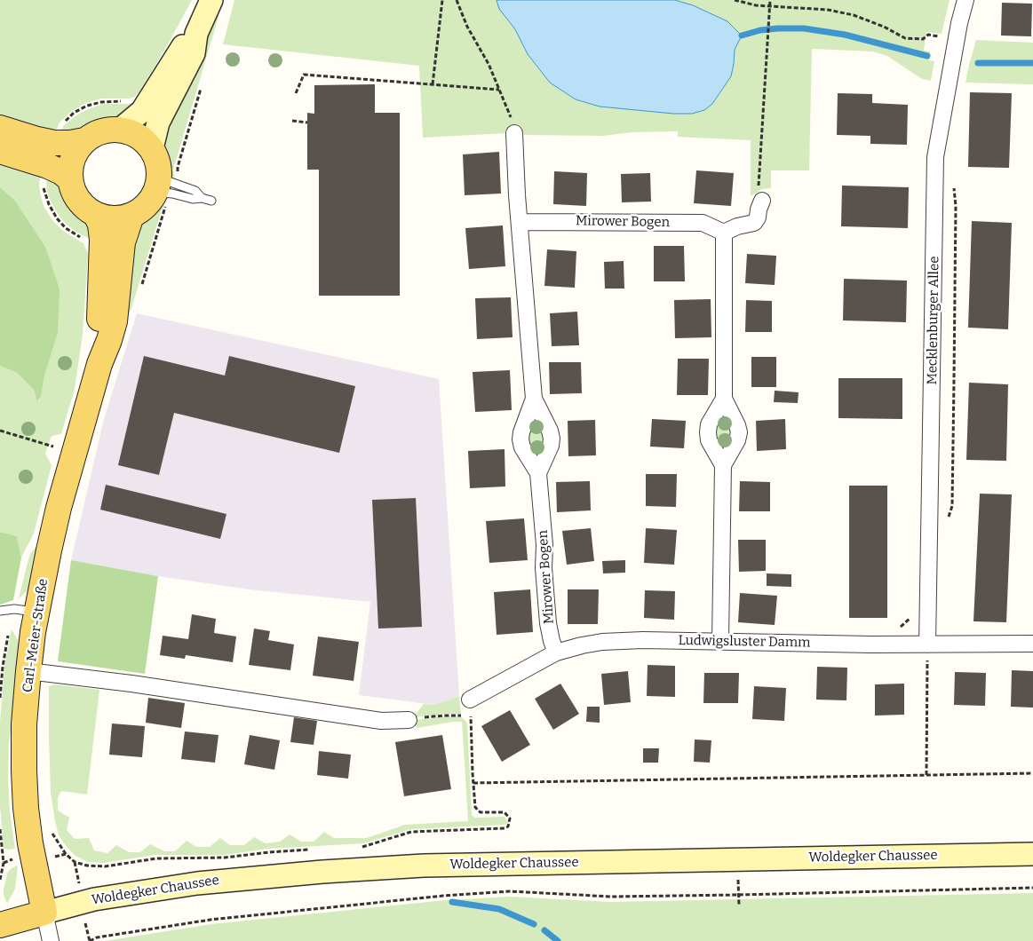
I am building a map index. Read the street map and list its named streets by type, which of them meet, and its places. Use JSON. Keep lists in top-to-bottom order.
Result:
{
  "streets": {
    "main road": ["Carl-Meier-Straße", "Woldegker Chaussee"],
    "street": ["Mirower Bogen", "Mecklenburger Allee", "Ludwigsluster Damm"]
  },
  "crossings": [
    ["Mirower Bogen", "Ludwigsluster Damm"],
    ["Mecklenburger Allee", "Ludwigsluster Damm"],
    ["Carl-Meier-Straße", "Woldegker Chaussee"]
  ]
}
